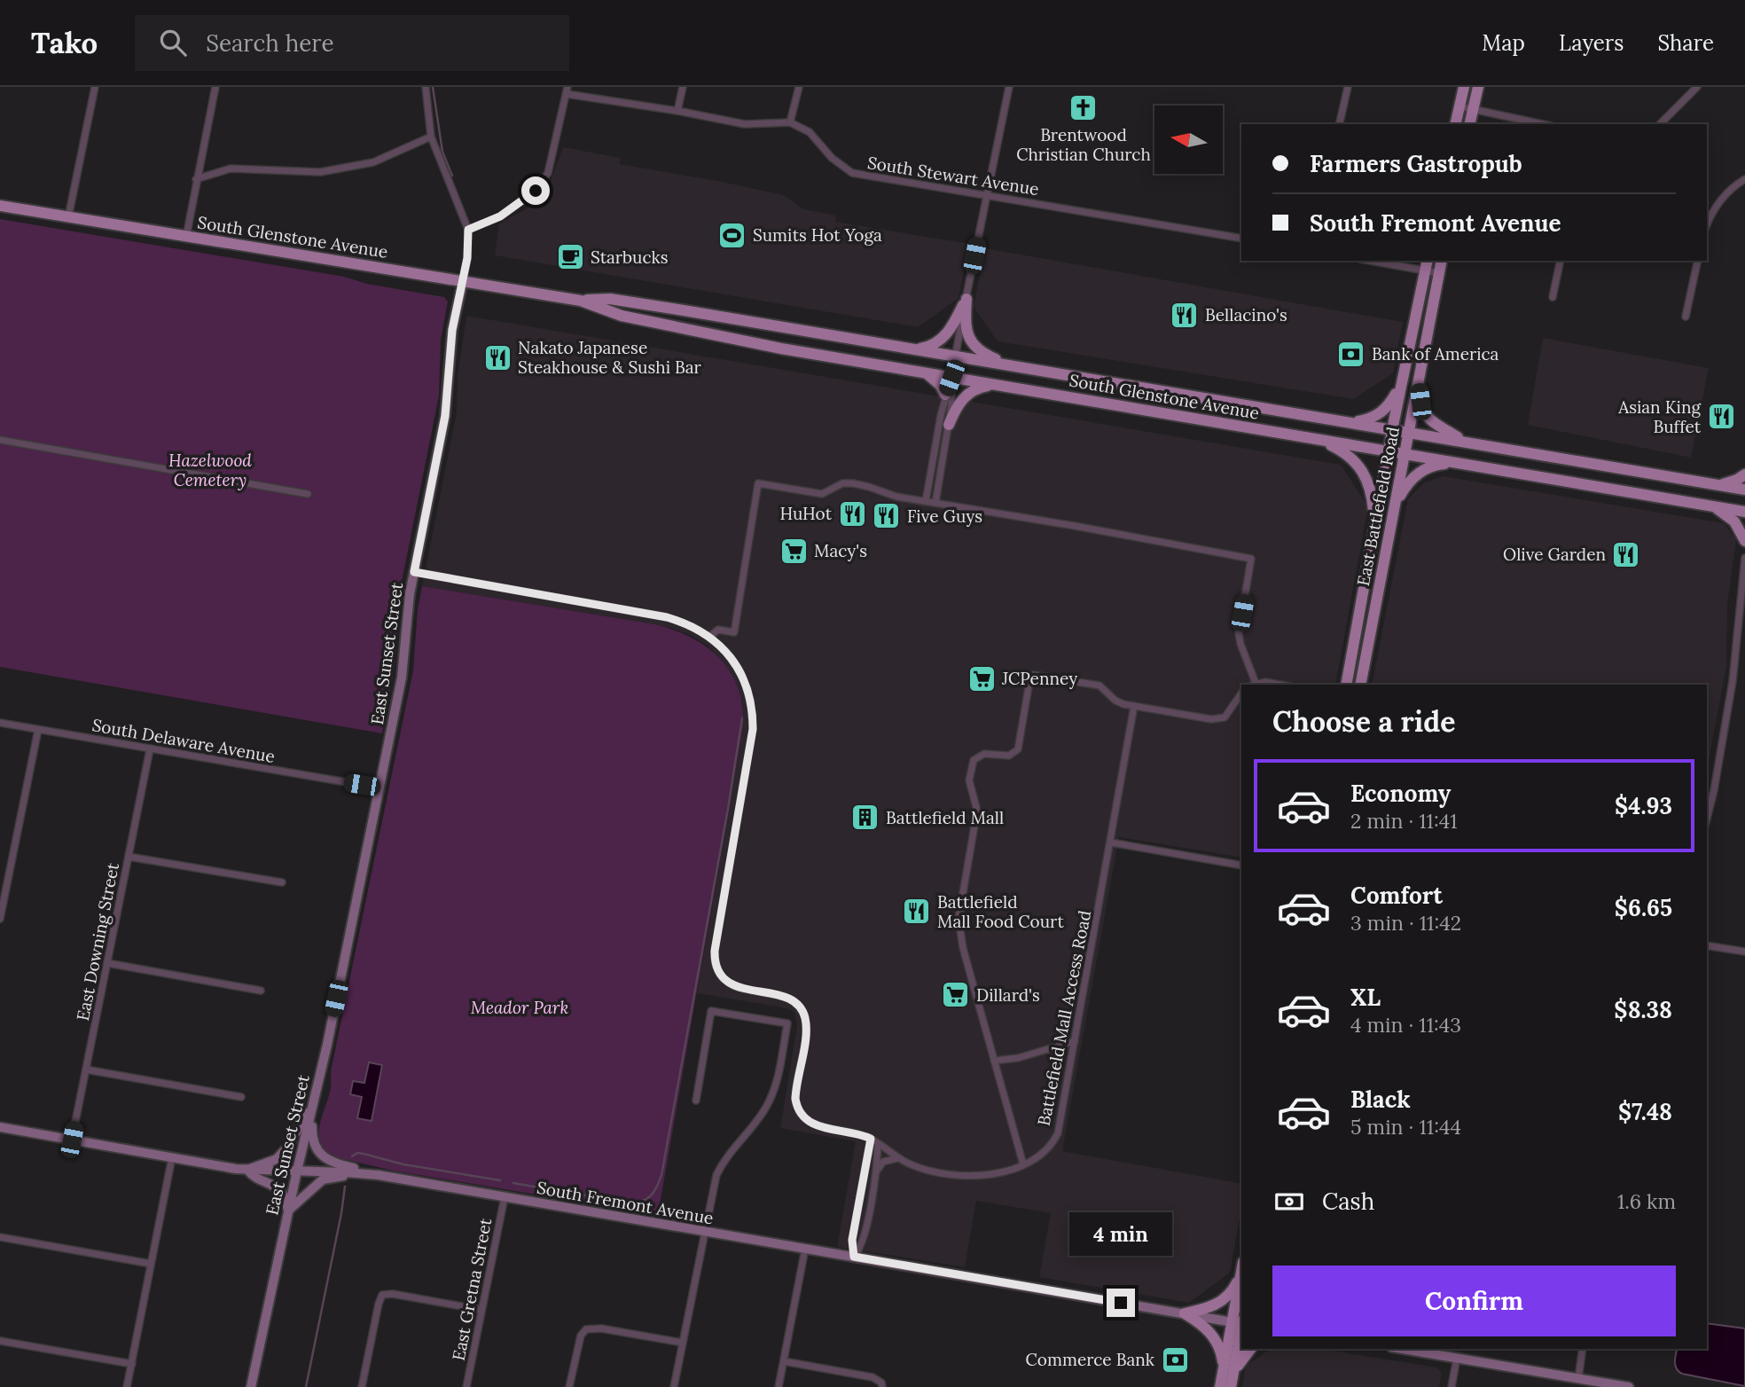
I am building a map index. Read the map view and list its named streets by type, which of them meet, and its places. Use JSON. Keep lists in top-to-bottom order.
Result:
{
  "streets": {
    "main road": [
      "South Glenstone Avenue",
      "East Battlefield Road",
      "East Sunset Street",
      "South Fremont Avenue"
    ],
    "street": [
      "South Stewart Avenue",
      "South Delaware Avenue",
      "East Downing Street",
      "Battlefield Mall Access Road",
      "East Gretna Street"
    ]
  },
  "crossings": [
    ["South Glenstone Avenue", "East Battlefield Road"],
    ["South Glenstone Avenue", "East Sunset Street"],
    ["East Sunset Street", "Battlefield Mall Access Road"],
    ["East Sunset Street", "South Fremont Avenue"],
    ["South Delaware Avenue", "East Downing Street"],
    ["East Downing Street", "South Fremont Avenue"],
    ["South Fremont Avenue", "East Gretna Street"]
  ],
  "parks": ["Hazelwood Cemetery", "Meador Park"],
  "places": {
    "church": ["Brentwood Christian Church"],
    "sports": ["Sumits Hot Yoga"],
    "cafe": ["Starbucks"],
    "restaurant": [
      "Bellacino's",
      "Nakato Japanese Steakhouse & Sushi Bar",
      "Asian King Buffet",
      "HuHot",
      "Five Guys",
      "Olive Garden",
      "Battlefield Mall Food Court"
    ],
    "bank": ["Bank of America", "Commerce Bank"],
    "supermarket": ["Macy's", "JCPenney", "Dillard's"],
    "building": ["Battlefield Mall"]
  },
  "north": "left",
  "page": {
    "header": "Tako",
    "search": "Search here",
    "nav": ["Map", "Layers", "Share"],
    "banner": ["Farmers Gastropub", "South Fremont Avenue"],
    "heading": "Choose a ride",
    "list": [
      {
        "name": "Economy",
        "note": "2 min · 11:41",
        "value": "$4.93"
      },
      {
        "name": "Comfort",
        "note": "3 min · 11:42",
        "value": "$6.65"
      },
      {
        "name": "XL",
        "note": "4 min · 11:43",
        "value": "$8.38"
      },
      {
        "name": "Black",
        "note": "5 min · 11:44",
        "value": "$7.48"
      }
    ],
    "pay": ["Cash", "1.6 km"],
    "bubble": "4 min",
    "buttons": "Confirm"
  }
}
